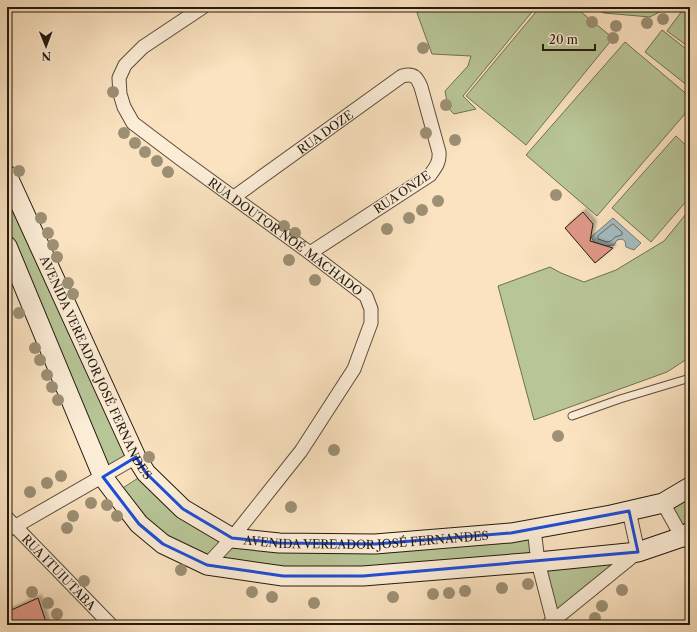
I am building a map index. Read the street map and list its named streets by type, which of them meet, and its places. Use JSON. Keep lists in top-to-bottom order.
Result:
{
  "streets": {
    "street": [
      "RUA DOZE",
      "RUA ONZE",
      "RUA DOUTOR NOÉ MACHADO",
      "AVENIDA VEREADOR JOSÉ FERNANDES",
      "RUA ITUIUTABA"
    ]
  },
  "crossings": [
    ["RUA DOZE", "RUA ONZE"],
    ["RUA DOZE", "RUA DOUTOR NOÉ MACHADO"],
    ["RUA ONZE", "RUA DOUTOR NOÉ MACHADO"],
    ["RUA DOUTOR NOÉ MACHADO", "AVENIDA VEREADOR JOSÉ FERNANDES"]
  ],
  "scale_bar": "20 m",
  "north": "bottom"
}
